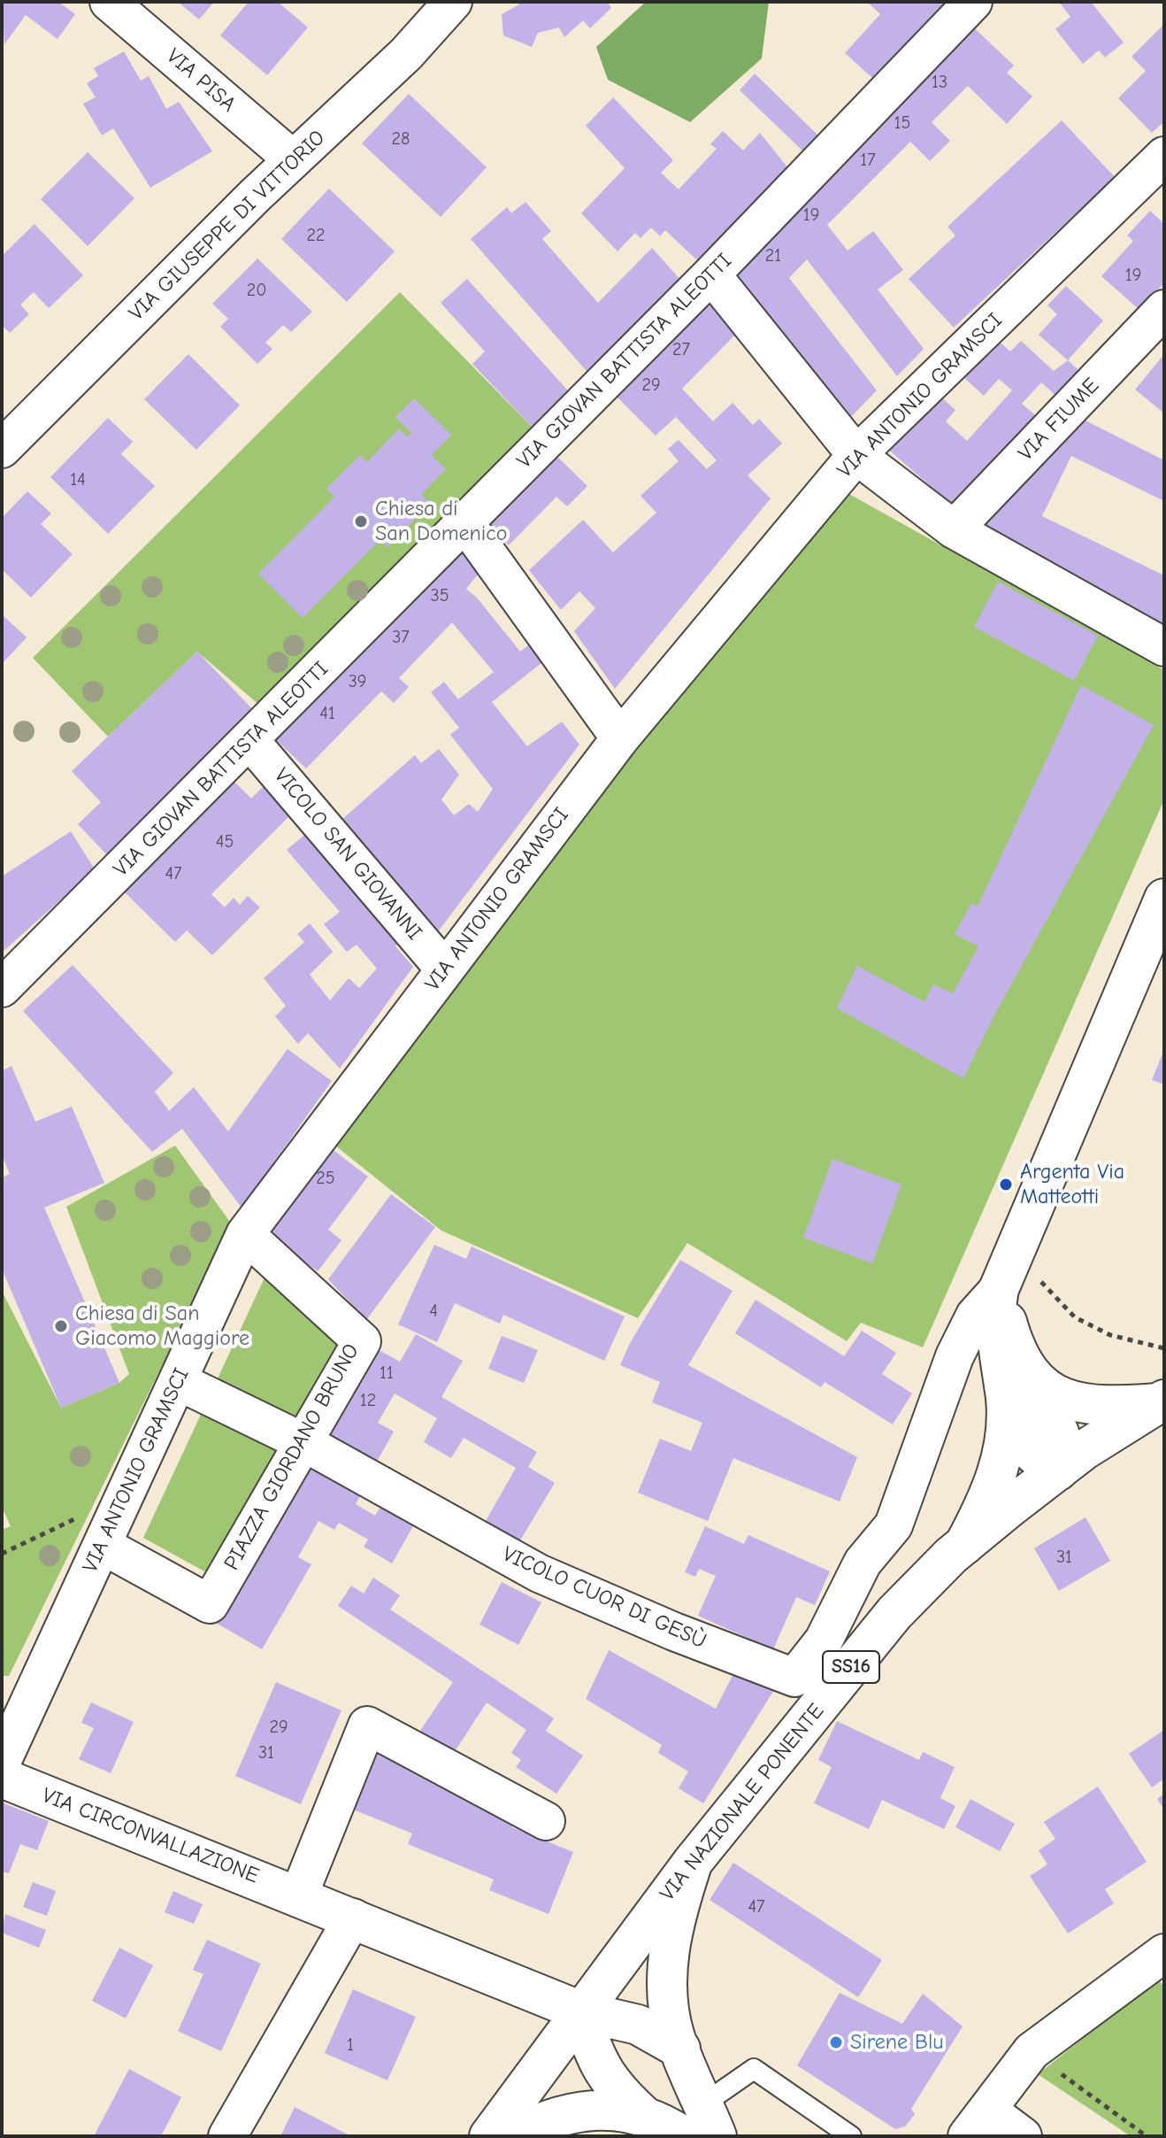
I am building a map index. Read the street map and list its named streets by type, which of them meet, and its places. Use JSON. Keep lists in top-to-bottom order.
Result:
{
  "streets": {
    "street": [
      "VIA PISA",
      "VIA GIUSEPPE DI VITTORIO",
      "VIA GIOVAN BATTISTA ALEOTTI",
      "VIA ANTONIO GRAMSCI",
      "VIA FIUME",
      "VICOLO SAN GIOVANNI",
      "PIAZZA GIORDANO BRUNO",
      "VICOLO CUOR DI GESÙ",
      "SS16",
      "VIA NAZIONALE PONENTE",
      "VIA CIRCONVALLAZIONE"
    ]
  },
  "crossings": [
    ["VIA PISA", "VIA GIUSEPPE DI VITTORIO"],
    ["VIA GIOVAN BATTISTA ALEOTTI", "VICOLO SAN GIOVANNI"],
    ["VIA ANTONIO GRAMSCI", "VICOLO SAN GIOVANNI"],
    ["VIA ANTONIO GRAMSCI", "PIAZZA GIORDANO BRUNO"],
    ["PIAZZA GIORDANO BRUNO", "VICOLO CUOR DI GESÙ"],
    ["VIA NAZIONALE PONENTE", "VIA CIRCONVALLAZIONE"]
  ],
  "places": [
    "Chiesa di San Domenico",
    "Argenta Via Matteotti",
    "Chiesa di San Giacomo Maggiore",
    "Sirene Blu"
  ],
  "house_numbers": [
    "13",
    "15",
    "28",
    "17",
    "19",
    "22",
    "21",
    "19",
    "20",
    "27",
    "29",
    "14",
    "35",
    "37",
    "39",
    "41",
    "45",
    "47",
    "25",
    "4",
    "11",
    "12",
    "31",
    "29",
    "31",
    "47",
    "1"
  ]
}
